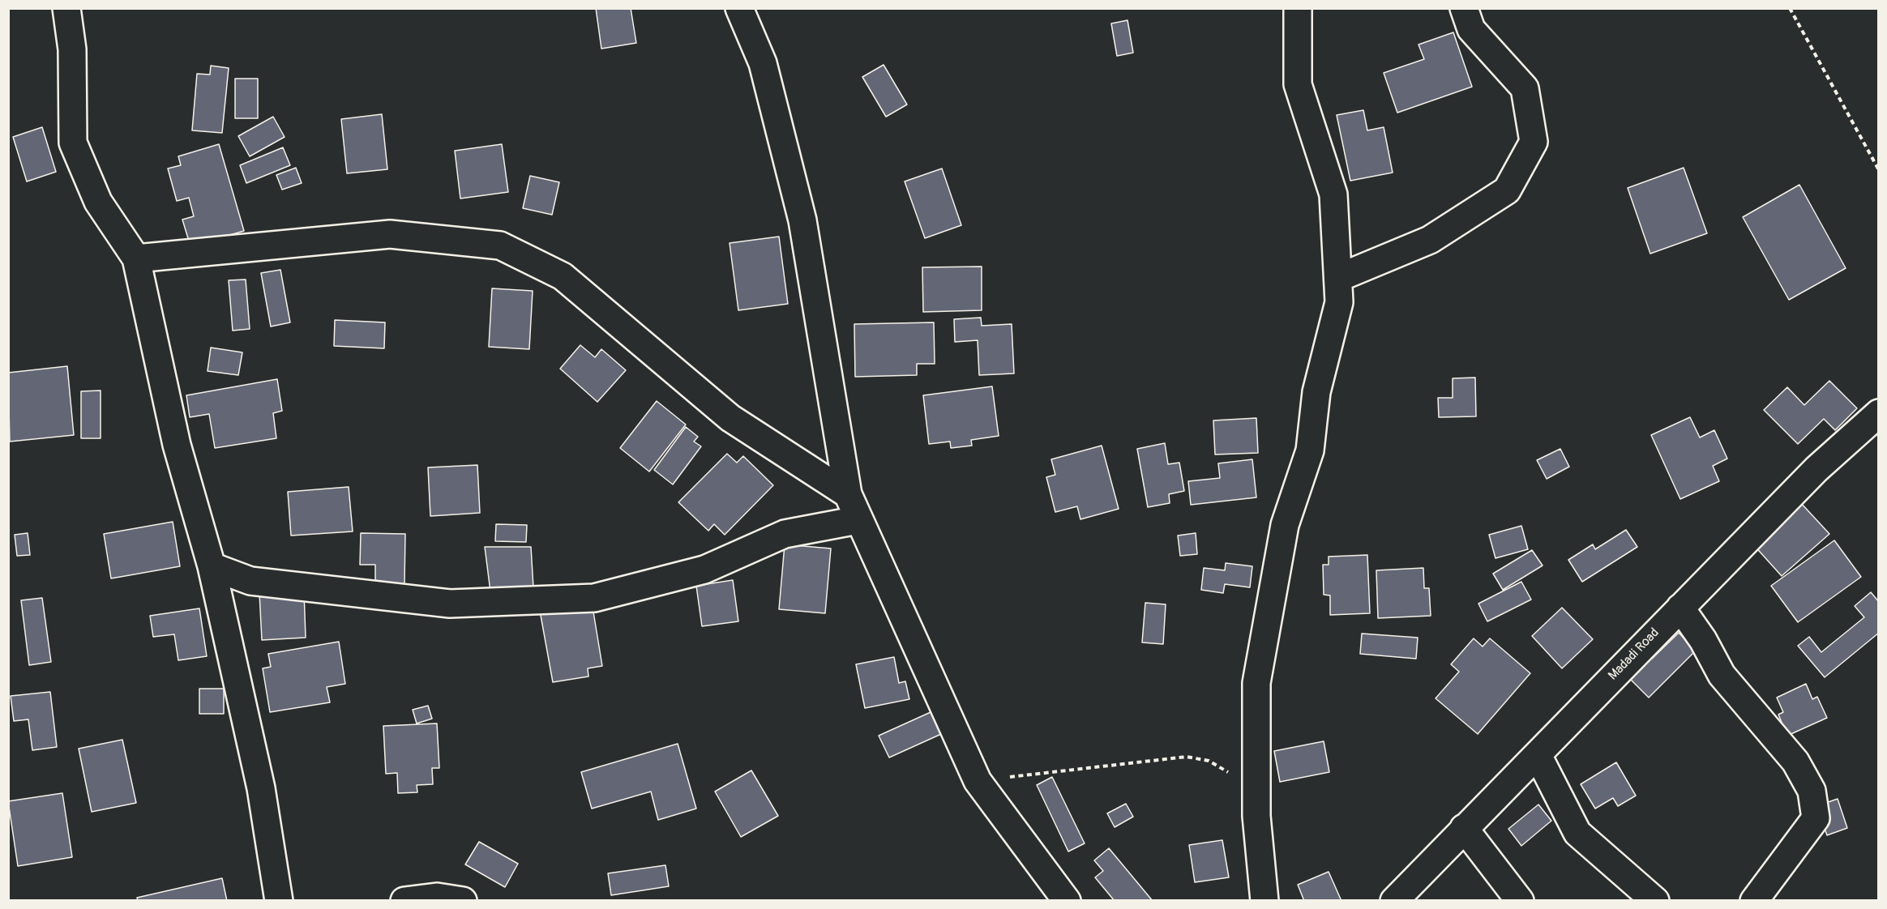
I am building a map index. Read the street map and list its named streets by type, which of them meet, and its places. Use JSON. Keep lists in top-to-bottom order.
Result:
{
  "streets": {
    "street": ["Madadi Road"]
  }
}
